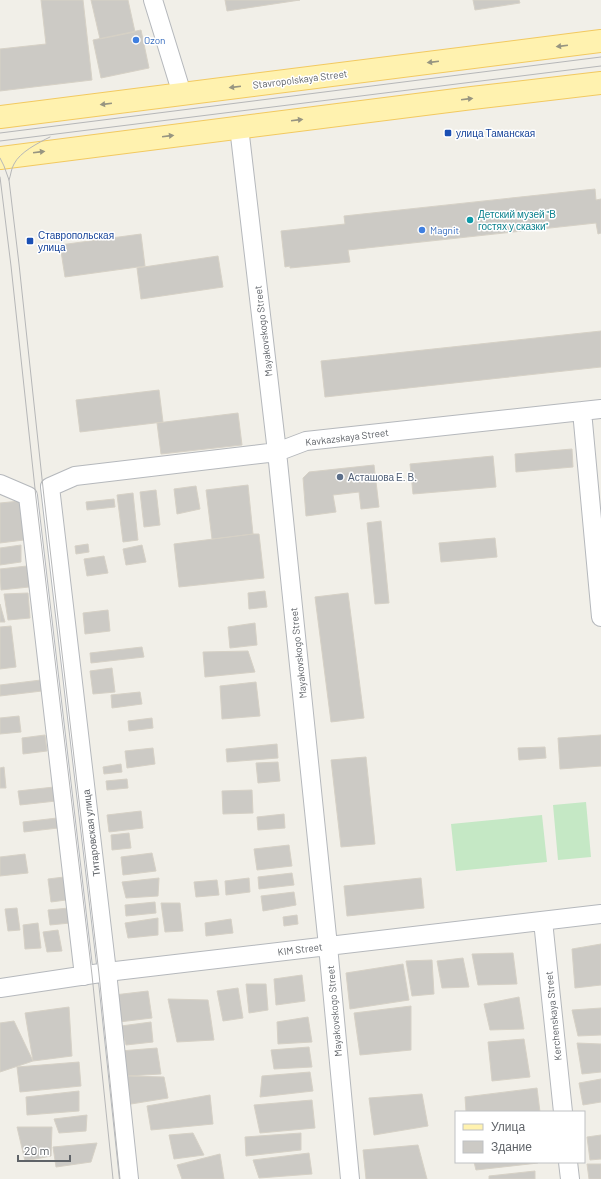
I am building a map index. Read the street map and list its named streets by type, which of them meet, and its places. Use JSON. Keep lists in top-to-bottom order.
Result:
{
  "streets": {
    "main road": ["Stavropolskaya Street"],
    "street": [
      "Mayakovskogo Street",
      "Kavkazskaya Street",
      "Титаровская улица",
      "KIM Street",
      "Kerchenskaya Street"
    ]
  },
  "crossings": [
    ["Mayakovskogo Street", "Kavkazskaya Street"],
    ["Mayakovskogo Street", "KIM Street"],
    ["Kavkazskaya Street", "Титаровская улица"],
    ["Титаровская улица", "KIM Street"],
    ["KIM Street", "Kerchenskaya Street"]
  ],
  "places": {
    "other": [
      "Ozon",
      "Детский музей \"В гостях у сказки\"",
      "Magnit",
      "Асташова Е. В."
    ],
    "transit": ["улица Таманская", "Ставропольская улица"]
  },
  "legend": ["Улица", "Здание"],
  "scale_bar": "20 m"
}
